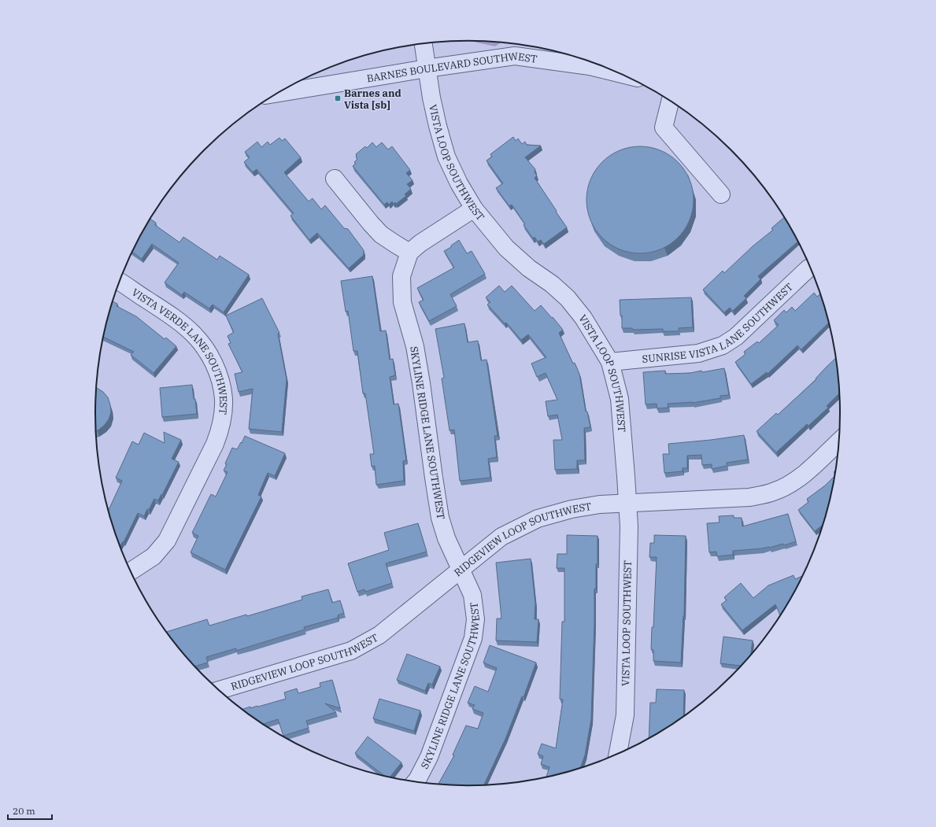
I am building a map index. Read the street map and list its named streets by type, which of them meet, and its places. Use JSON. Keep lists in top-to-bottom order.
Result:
{
  "streets": {
    "street": [
      "BARNES BOULEVARD SOUTHWEST",
      "VISTA LOOP SOUTHWEST",
      "SUNRISE VISTA LANE SOUTHWEST",
      "VISTA VERDE LANE SOUTHWEST",
      "SKYLINE RIDGE LANE SOUTHWEST",
      "RIDGEVIEW LOOP SOUTHWEST"
    ]
  },
  "crossings": [
    ["BARNES BOULEVARD SOUTHWEST", "VISTA LOOP SOUTHWEST"],
    ["VISTA LOOP SOUTHWEST", "SUNRISE VISTA LANE SOUTHWEST"],
    ["VISTA LOOP SOUTHWEST", "RIDGEVIEW LOOP SOUTHWEST"],
    ["SKYLINE RIDGE LANE SOUTHWEST", "RIDGEVIEW LOOP SOUTHWEST"]
  ],
  "places": {
    "transit": ["Barnes and Vista [sb]"]
  },
  "scale_bar": "20 m"
}
